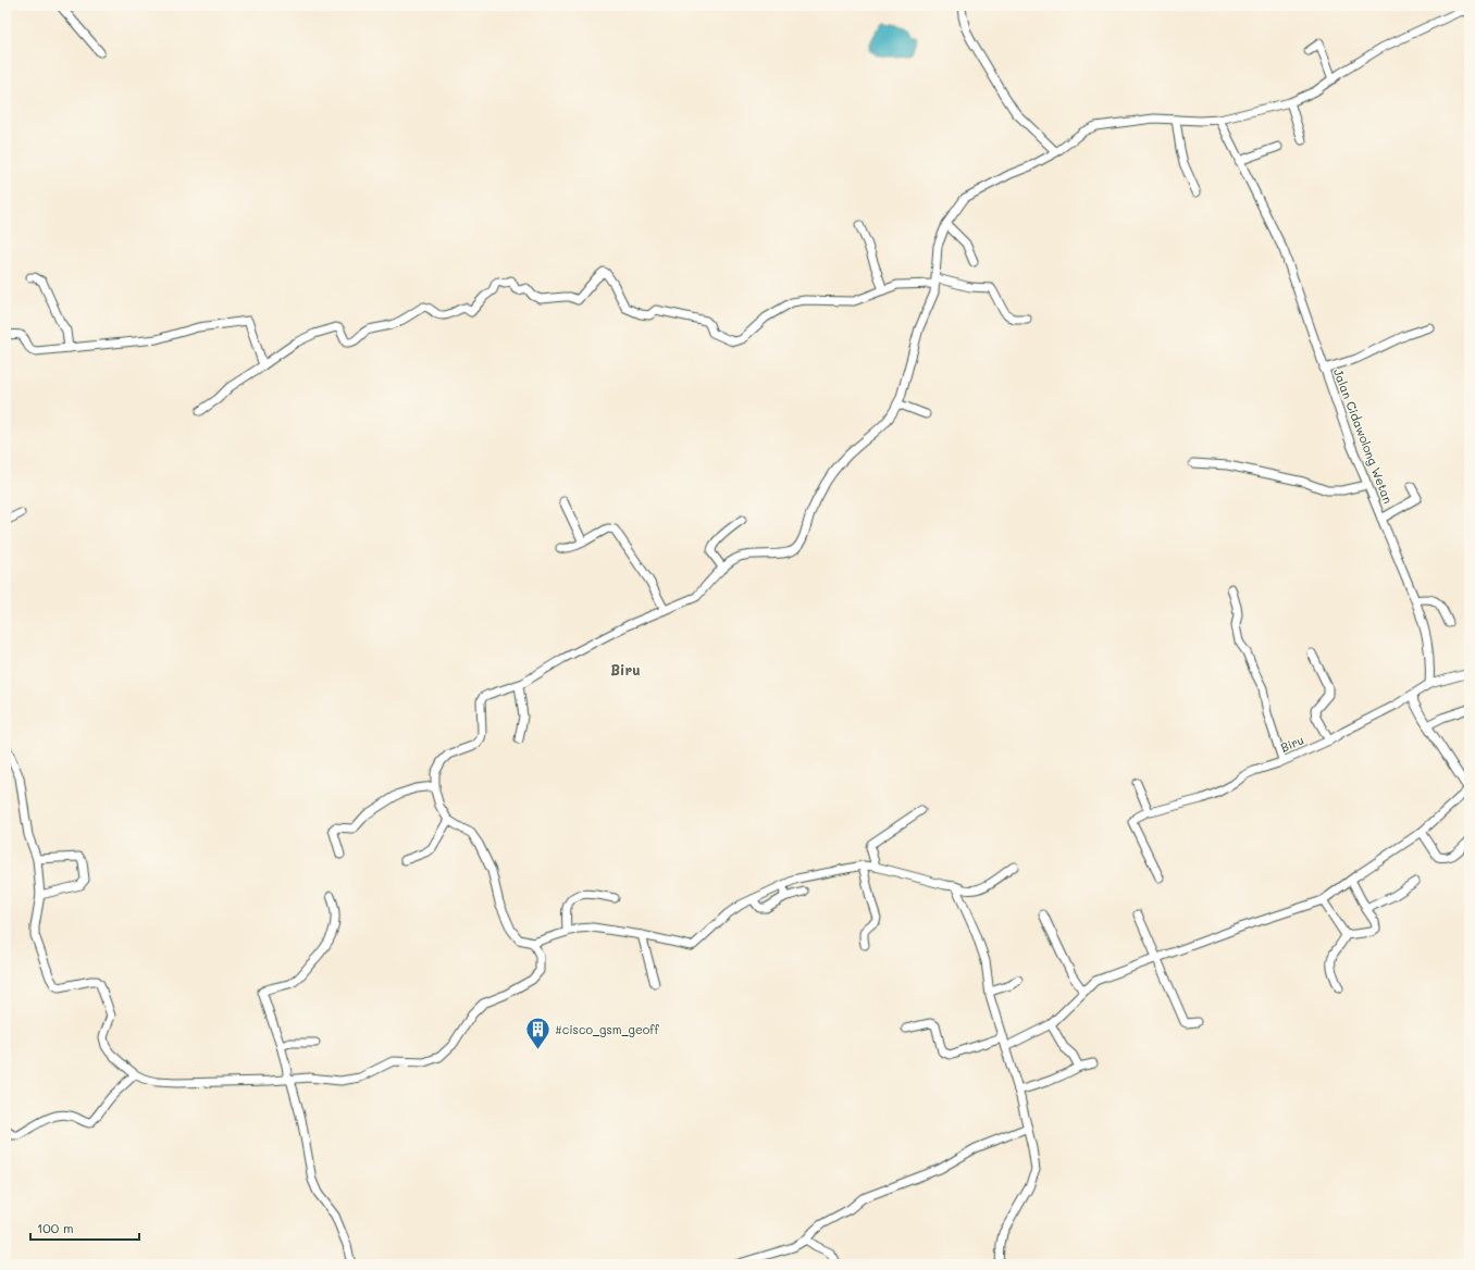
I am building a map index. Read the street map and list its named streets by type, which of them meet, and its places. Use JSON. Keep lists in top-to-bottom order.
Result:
{
  "streets": {
    "street": ["Jalan Cidawolong Wetan", "Biru"]
  },
  "crossings": [
    ["Jalan Cidawolong Wetan", "Biru"]
  ],
  "districts": ["Biru"],
  "places": {
    "building": ["#cisco_gsm_geoff"]
  },
  "scale_bar": "100 m"
}
